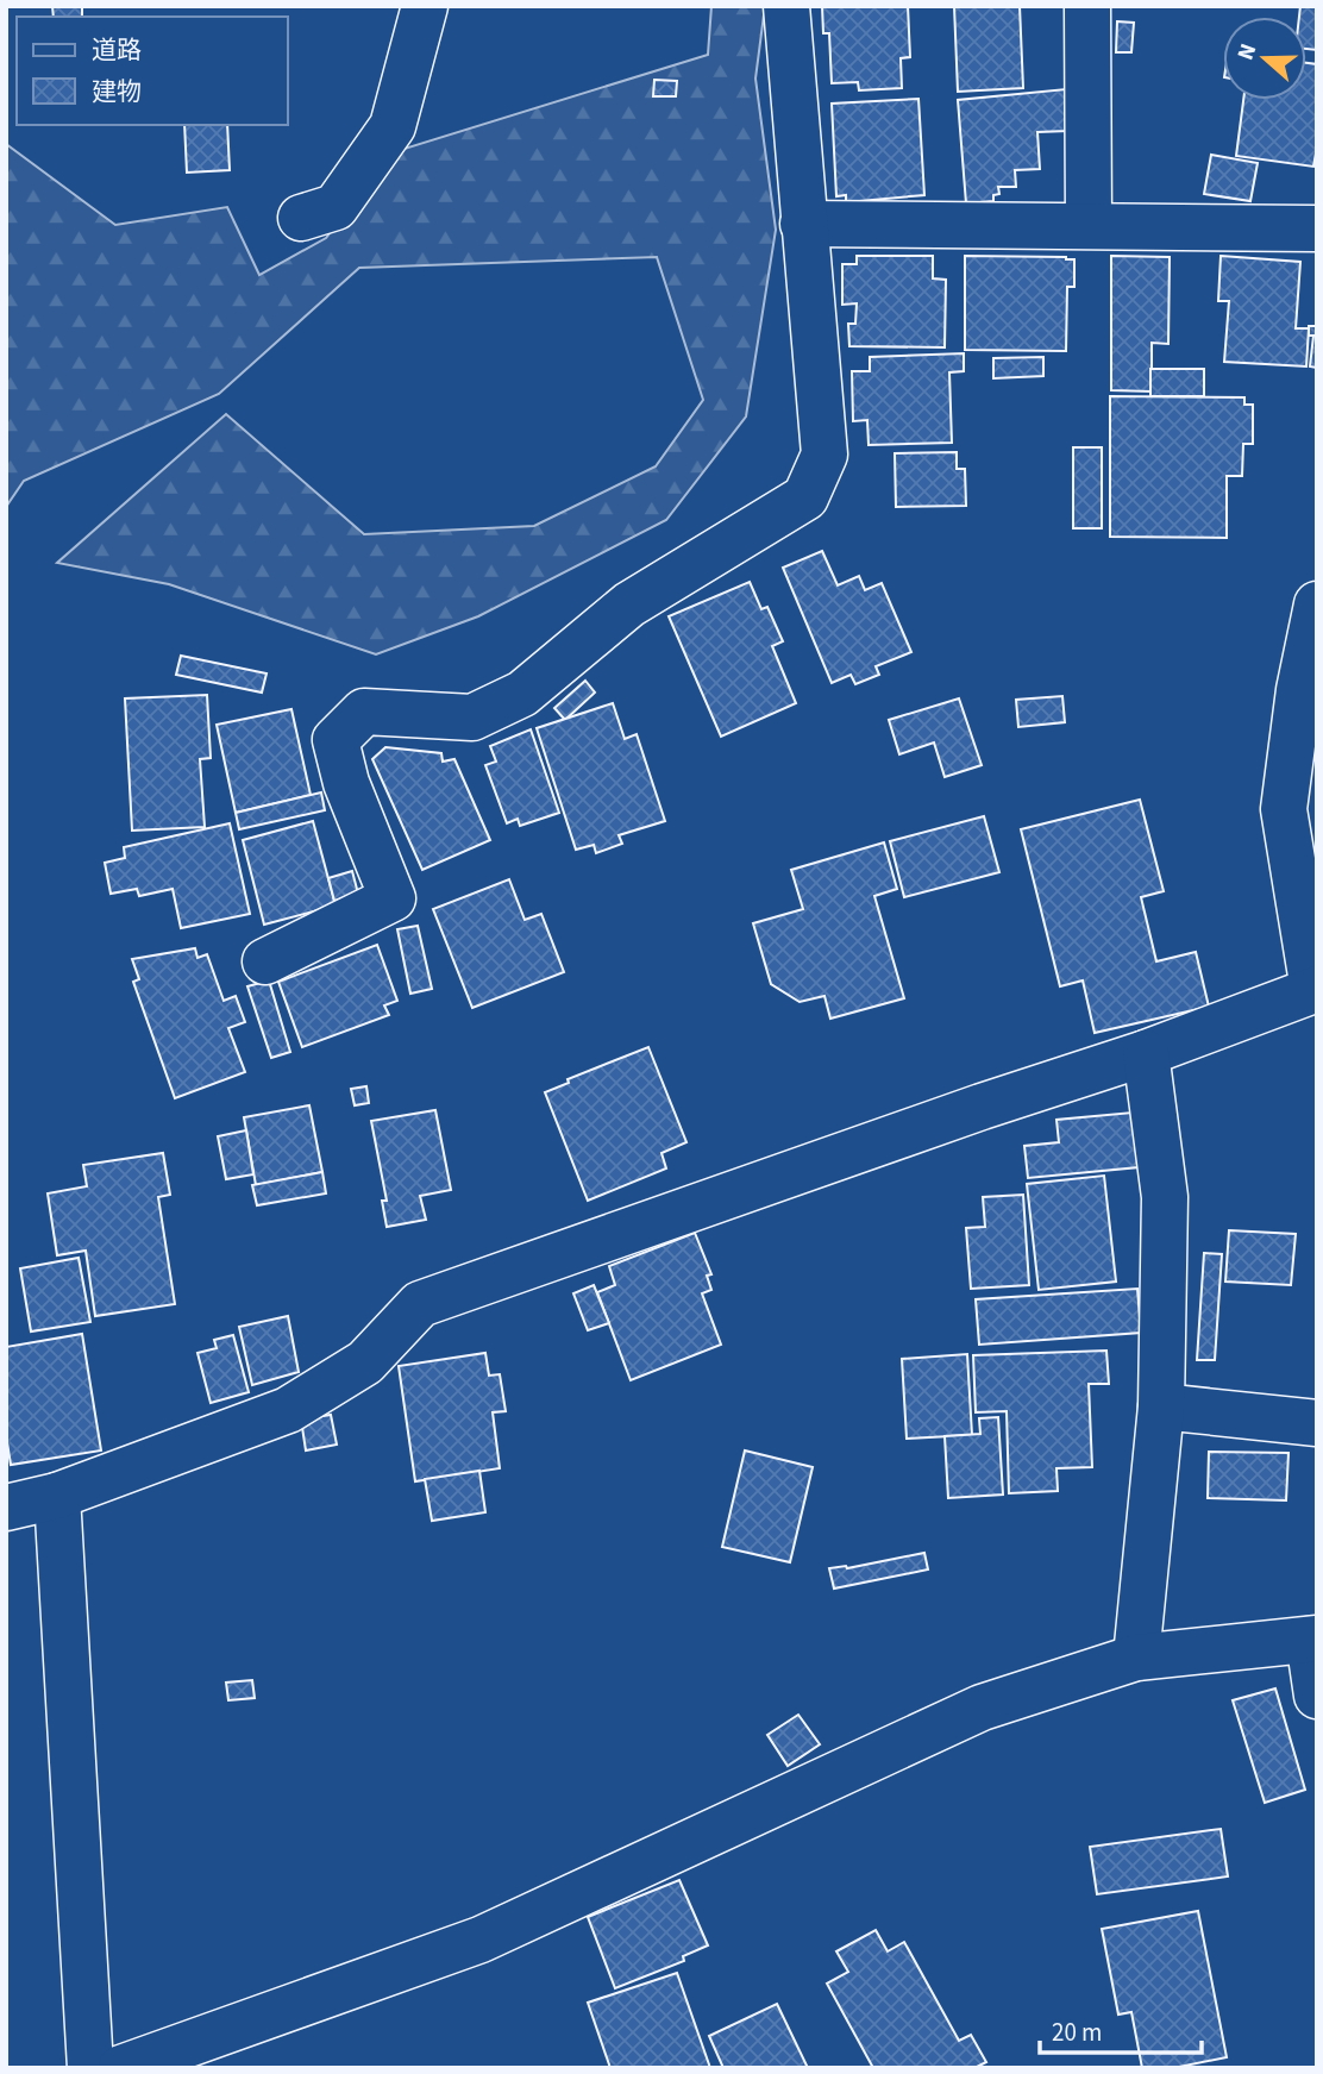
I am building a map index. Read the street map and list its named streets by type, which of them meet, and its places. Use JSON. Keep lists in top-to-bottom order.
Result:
{
  "legend": ["道路", "建物"],
  "scale_bar": "20 m",
  "north": "left"
}
